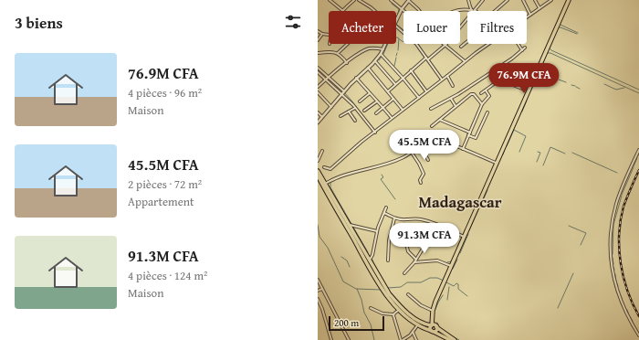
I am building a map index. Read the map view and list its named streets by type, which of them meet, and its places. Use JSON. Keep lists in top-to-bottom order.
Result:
{
  "districts": ["Madagascar"],
  "scale_bar": "200 m",
  "page": {
    "heading": "3 biens",
    "chip": ["Acheter", "Louer", "Filtres"],
    "list": [
      {
        "name": "76.9M CFA",
        "note": "4 pièces · 96 m² · Maison"
      },
      {
        "name": "45.5M CFA",
        "note": "2 pièces · 72 m² · Appartement"
      },
      {
        "name": "91.3M CFA",
        "note": "4 pièces · 124 m² · Maison"
      }
    ],
    "price": ["76.9M CFA", "45.5M CFA", "91.3M CFA"],
    "scale": "200 m"
  }
}
